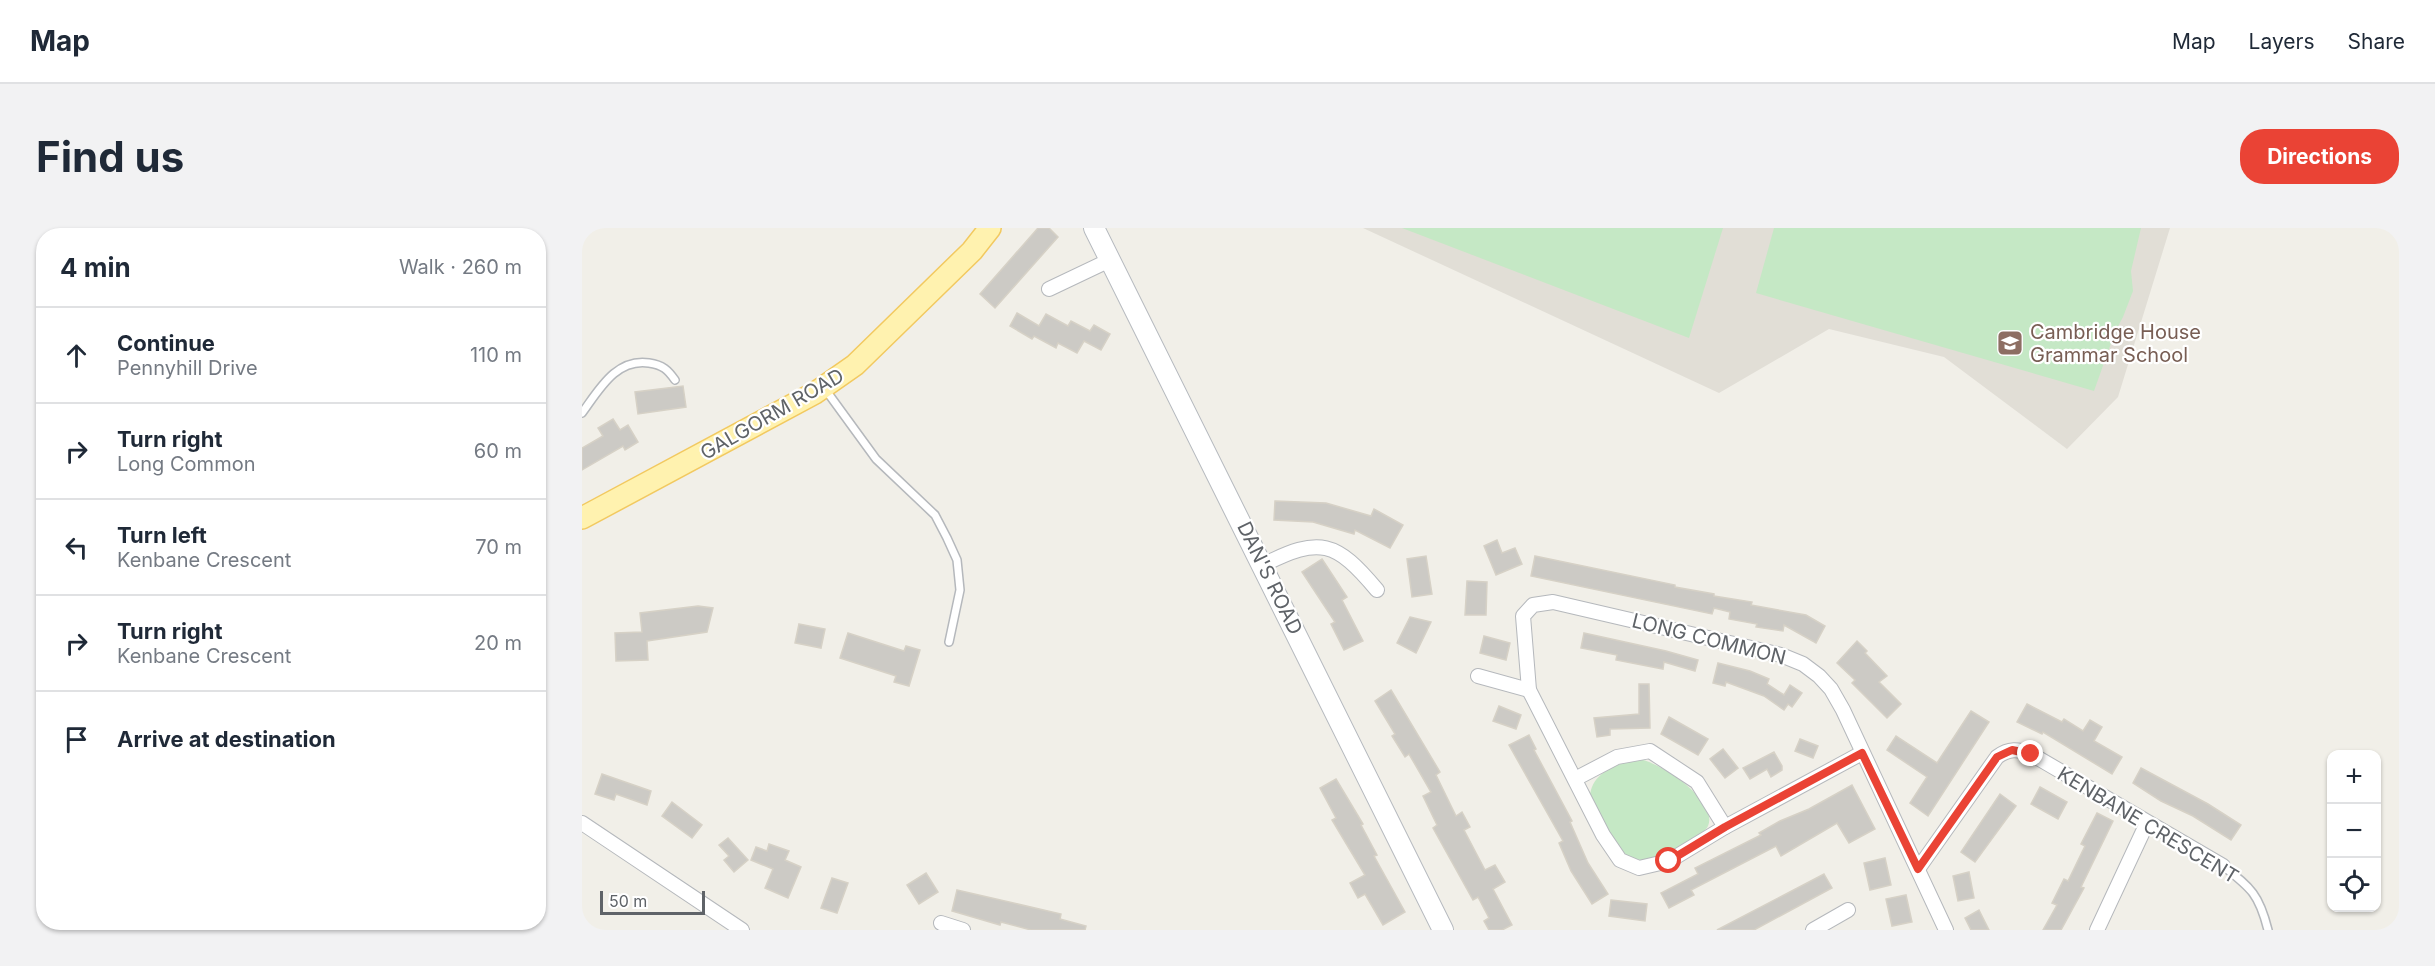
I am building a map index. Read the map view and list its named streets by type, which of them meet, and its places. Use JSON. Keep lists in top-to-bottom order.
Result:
{
  "streets": {
    "main road": ["GALGORM ROAD"],
    "street": ["DAN'S ROAD", "LONG COMMON", "KENBANE CRESCENT"]
  },
  "crossings": [
    ["LONG COMMON", "KENBANE CRESCENT"]
  ],
  "places": {
    "school or university": ["Cambridge House Grammar School"]
  },
  "scale_bar": "50 m",
  "page": {
    "header": "Map",
    "nav": ["Map", "Layers", "Share"],
    "buttons": "Directions",
    "title": "Find us",
    "heading": ["4 min", "Walk · 260 m"],
    "list": [
      ["Continue", "Pennyhill Drive", "110 m"],
      ["Turn right", "Long Common", "60 m"],
      ["Turn left", "Kenbane Crescent", "70 m"],
      ["Turn right", "Kenbane Crescent", "20 m"],
      "Arrive at destination"
    ],
    "map_buttons": ["+", "−"],
    "scale": "50 m"
  }
}
